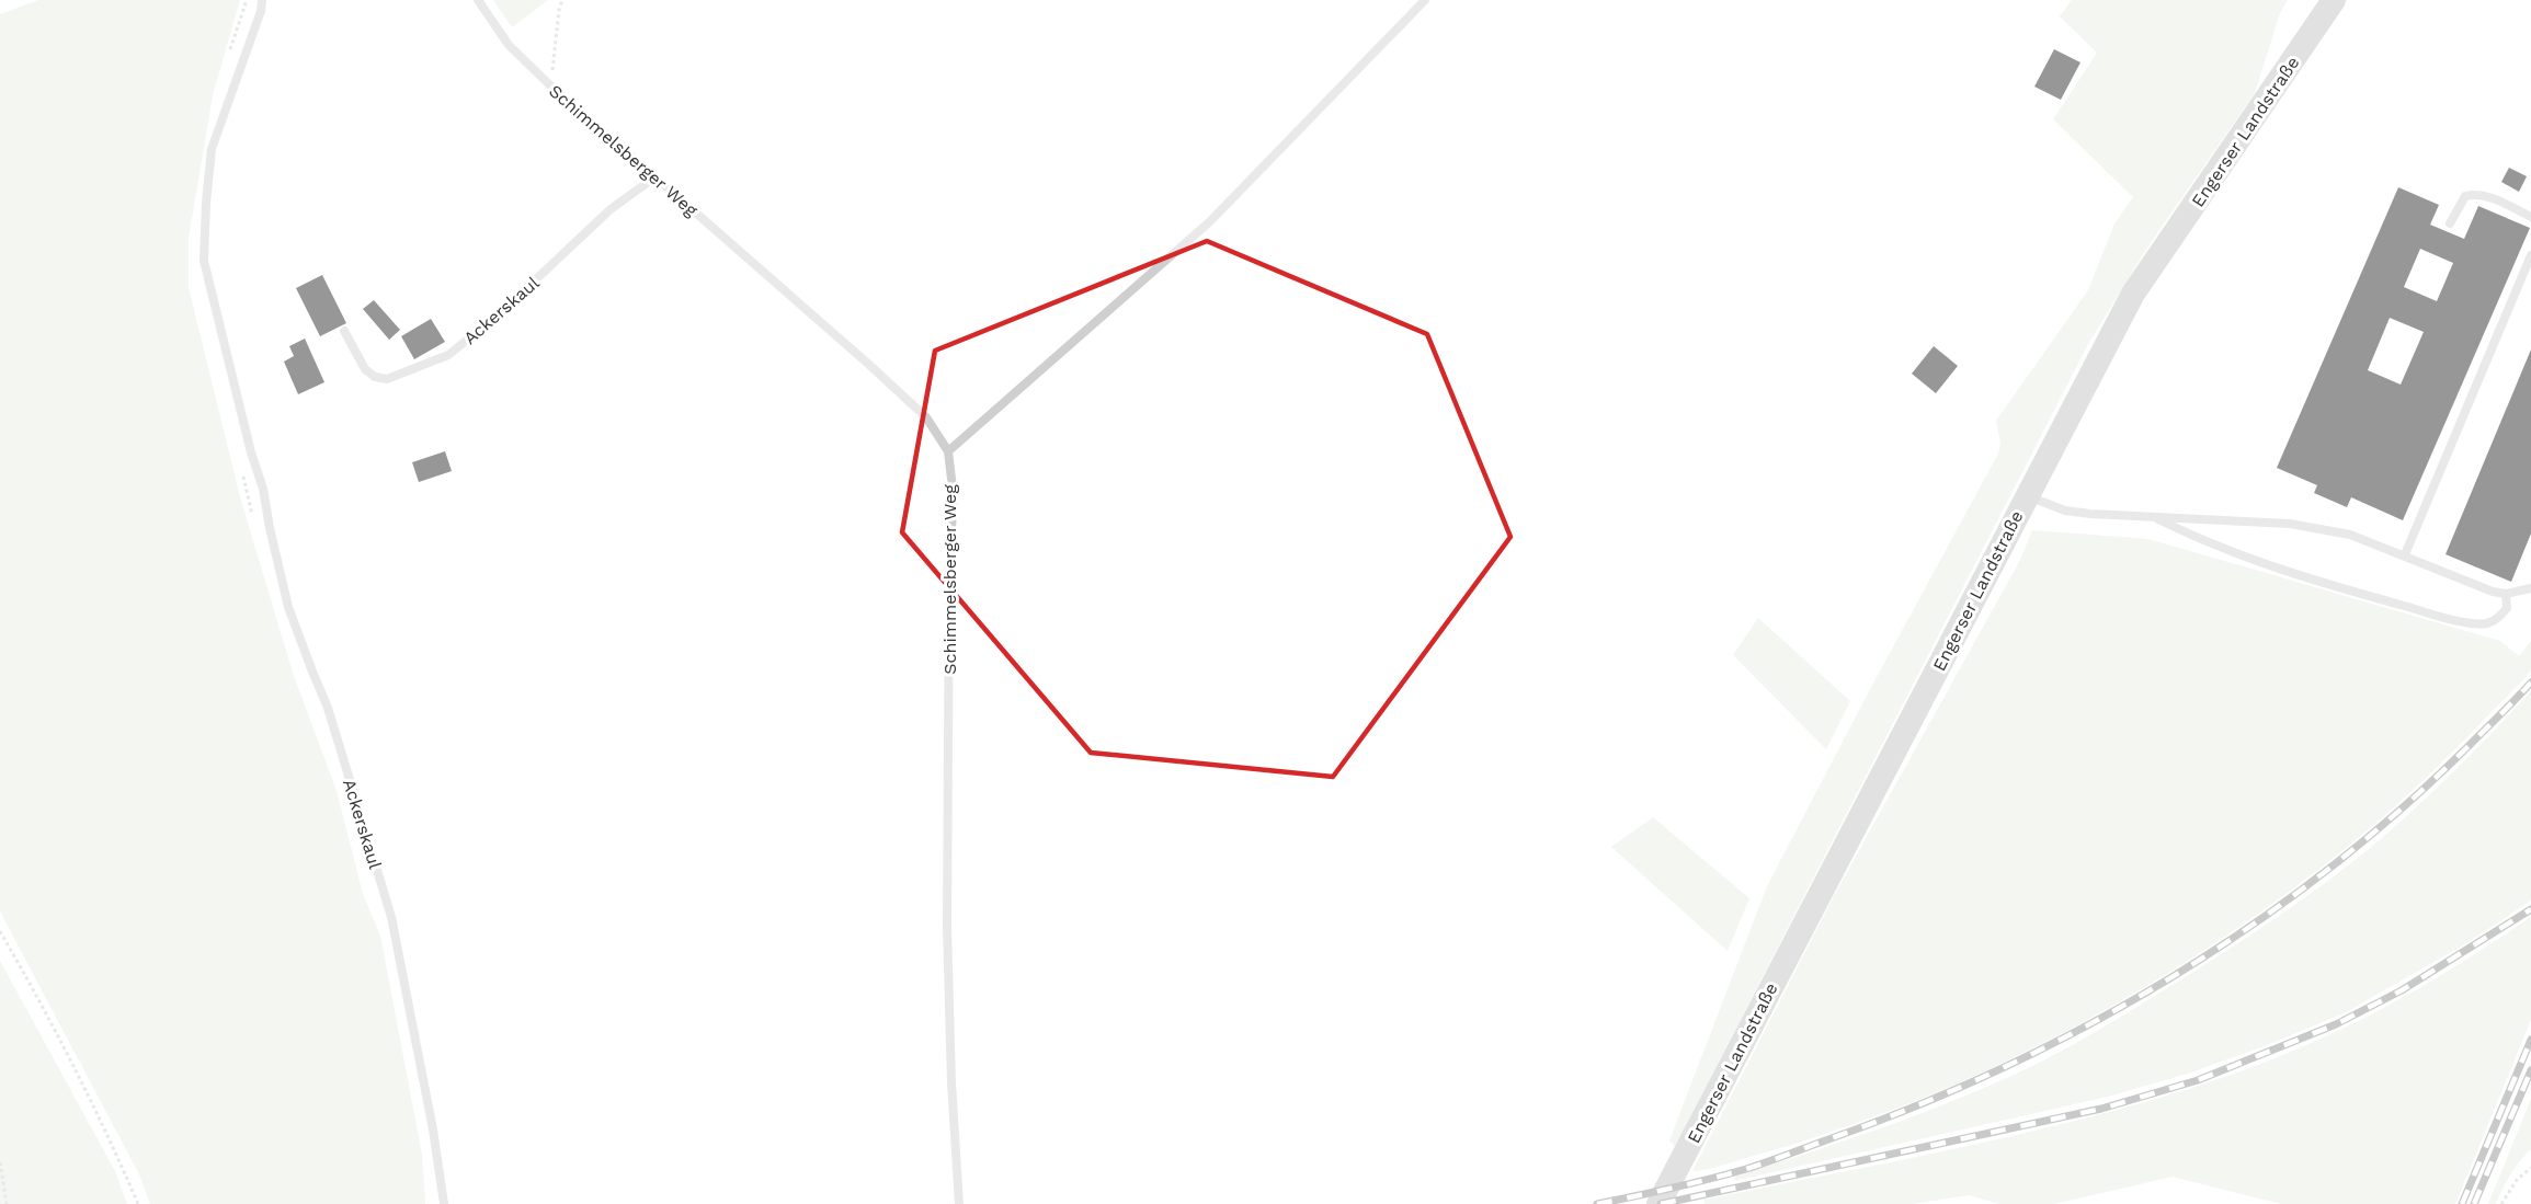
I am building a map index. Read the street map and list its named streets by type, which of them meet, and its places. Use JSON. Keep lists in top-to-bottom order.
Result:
{
  "streets": {
    "main road": ["Engerser Landstraße"],
    "lane": ["Schimmelsberger Weg", "Ackerskaul"]
  },
  "crossings": [
    ["Schimmelsberger Weg", "Ackerskaul"]
  ]
}
